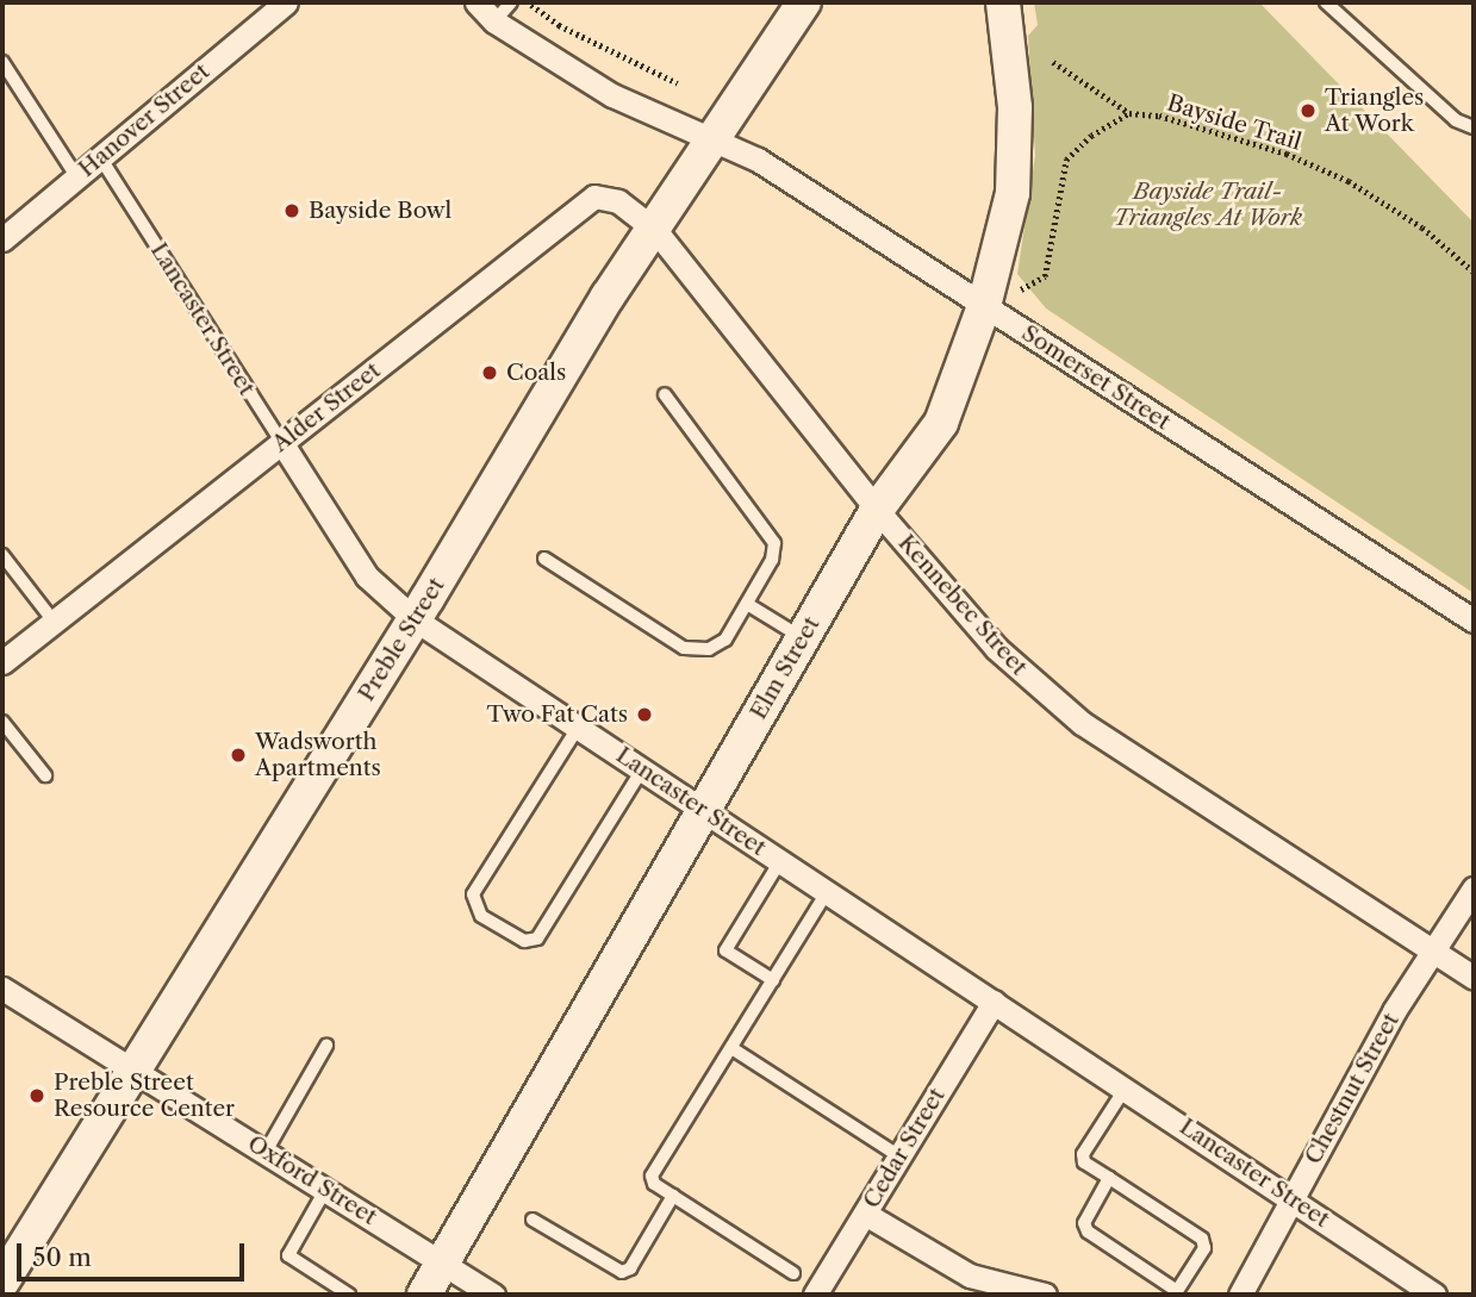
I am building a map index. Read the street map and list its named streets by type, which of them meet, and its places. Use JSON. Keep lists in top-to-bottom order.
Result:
{
  "streets": {
    "main road": ["Preble Street", "Elm Street"],
    "street": [
      "Hanover Street",
      "Lancaster Street",
      "Somerset Street",
      "Alder Street",
      "Kennebec Street",
      "Chestnut Street",
      "Cedar Street",
      "Oxford Street"
    ],
    "path": ["Bayside Trail"]
  },
  "crossings": [
    ["Hanover Street", "Lancaster Street"],
    ["Bayside Trail", "Somerset Street"],
    ["Bayside Trail", "Elm Street"],
    ["Lancaster Street", "Alder Street"],
    ["Lancaster Street", "Preble Street"],
    ["Lancaster Street", "Elm Street"],
    ["Lancaster Street", "Chestnut Street"],
    ["Lancaster Street", "Cedar Street"],
    ["Somerset Street", "Preble Street"],
    ["Somerset Street", "Elm Street"],
    ["Alder Street", "Kennebec Street"],
    ["Alder Street", "Preble Street"],
    ["Kennebec Street", "Preble Street"],
    ["Kennebec Street", "Elm Street"],
    ["Kennebec Street", "Chestnut Street"],
    ["Preble Street", "Oxford Street"],
    ["Elm Street", "Oxford Street"]
  ],
  "parks": ["Bayside Trail- Triangles At Work"],
  "places": [
    "Triangles At Work",
    "Bayside Bowl",
    "Coals",
    "Two Fat Cats",
    "Wadsworth Apartments",
    "Preble Street Resource Center"
  ],
  "scale_bar": "50 m"
}
